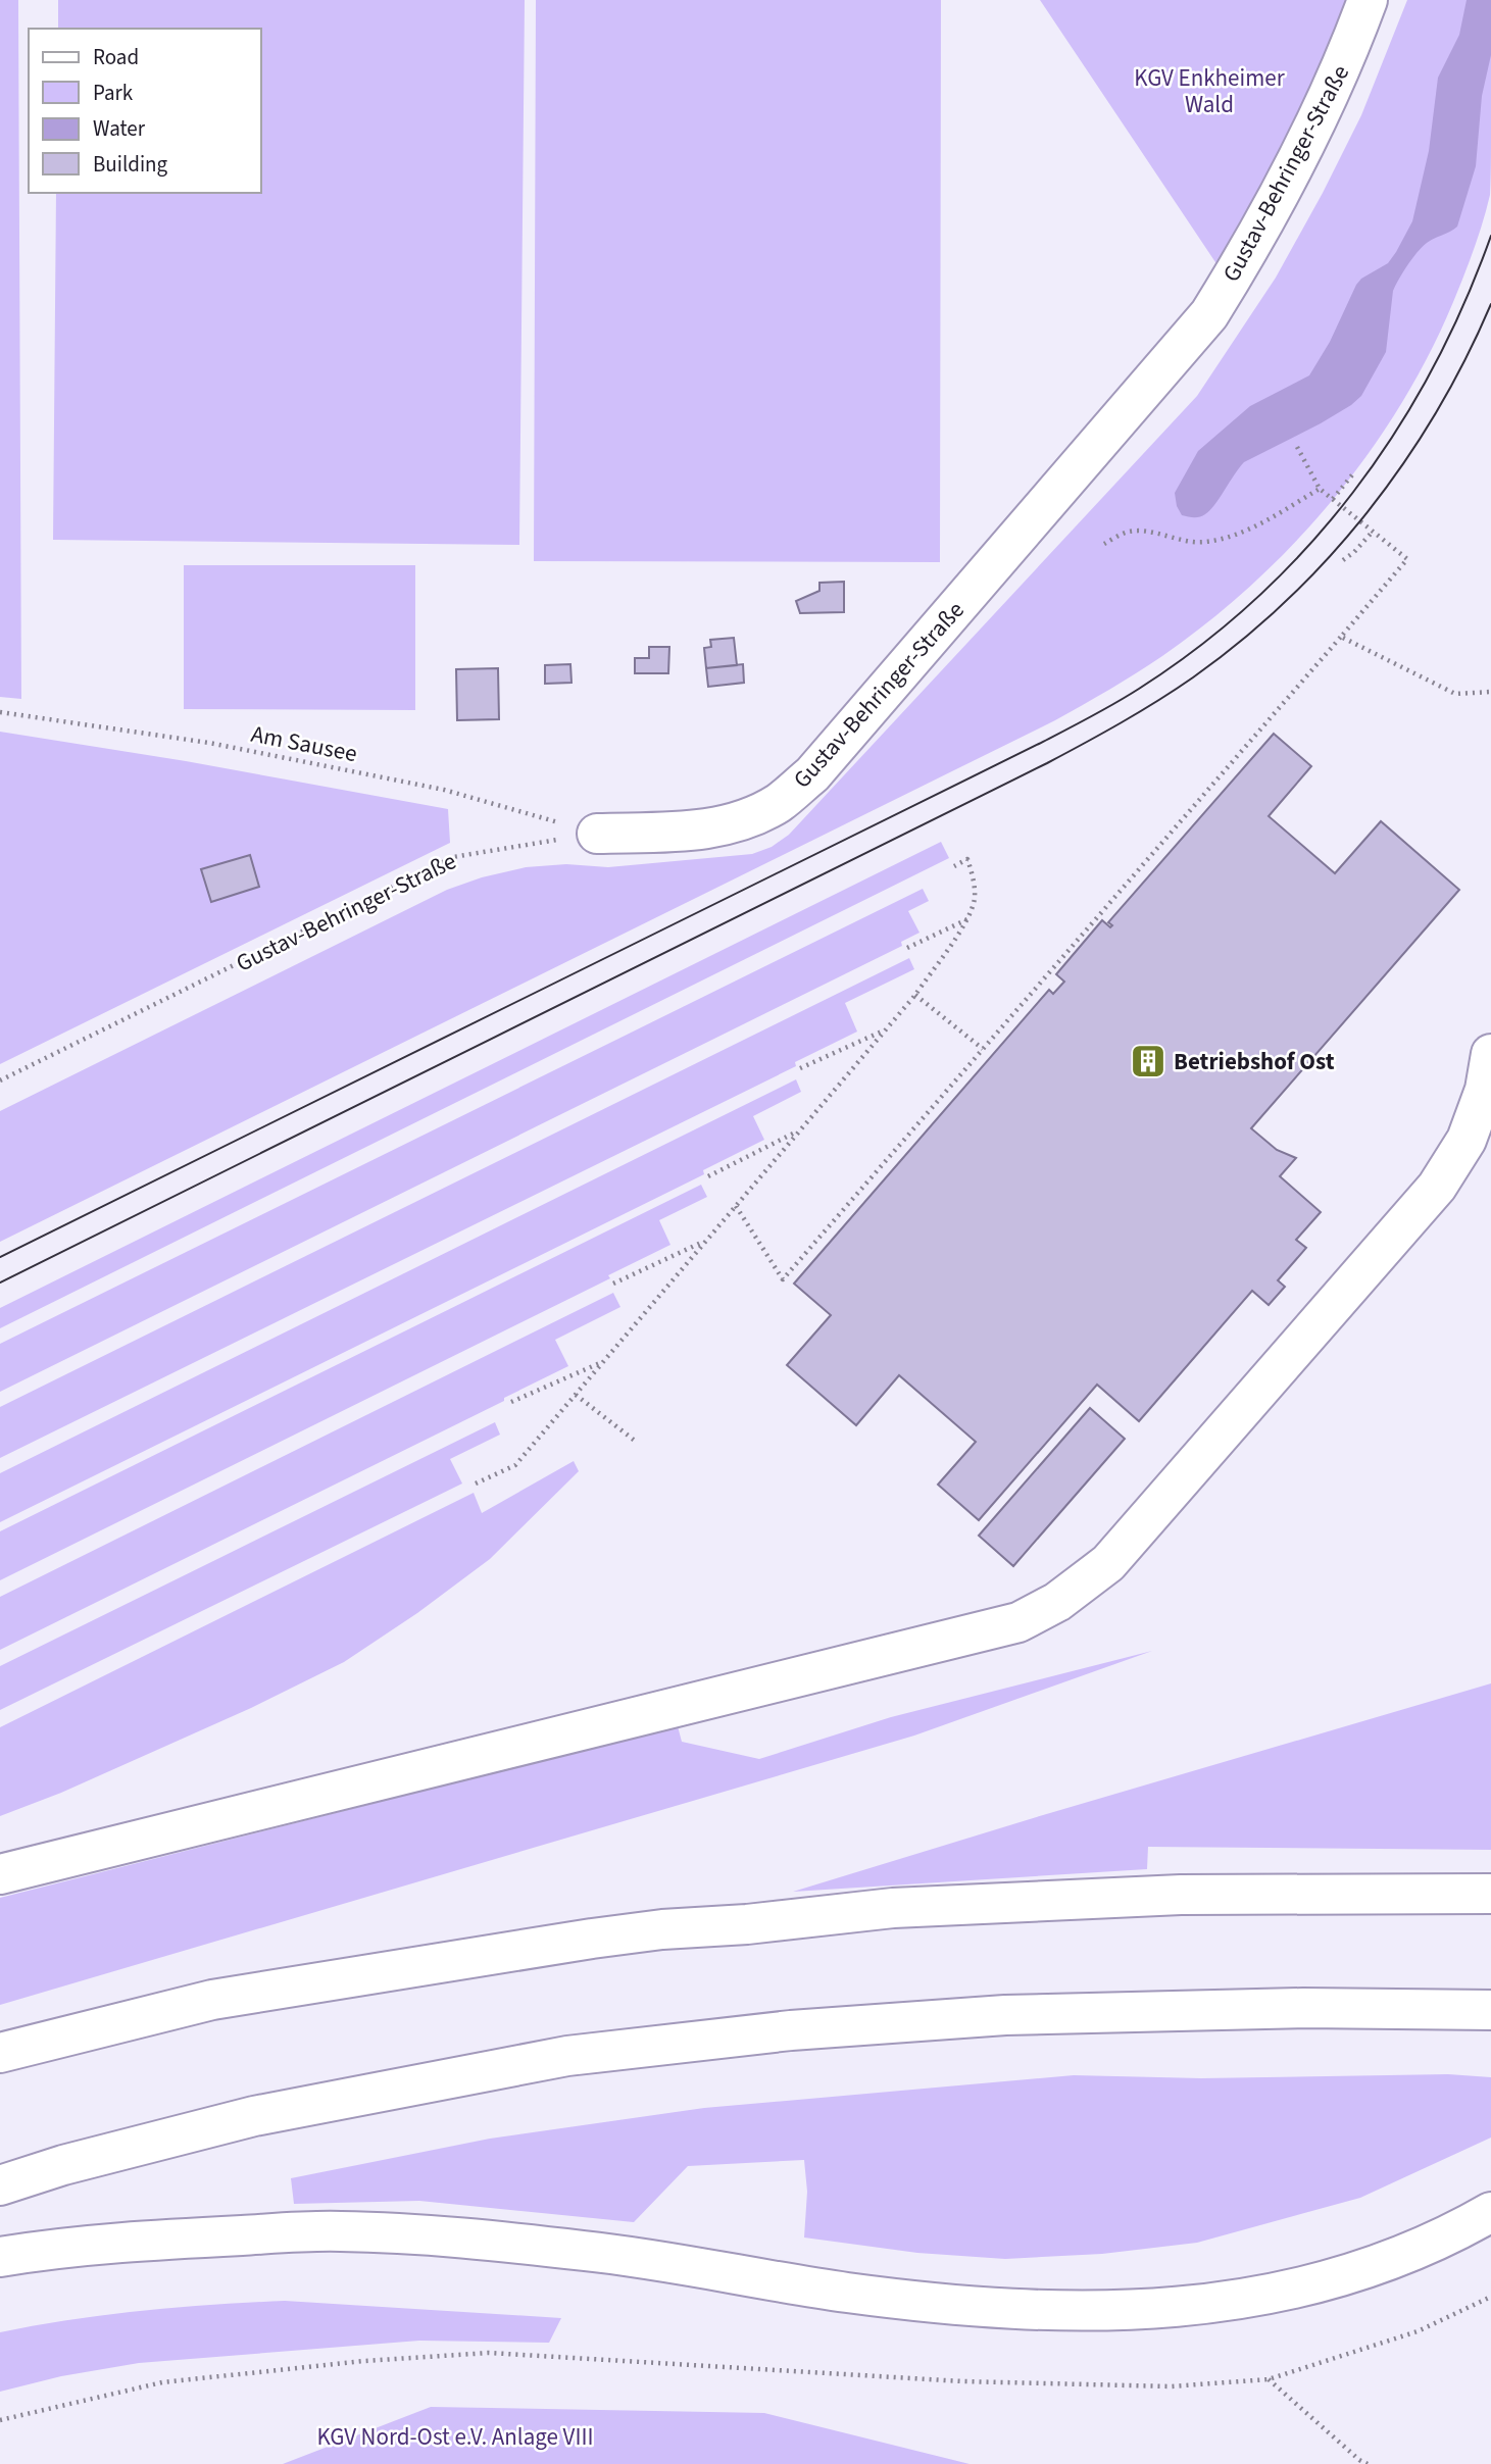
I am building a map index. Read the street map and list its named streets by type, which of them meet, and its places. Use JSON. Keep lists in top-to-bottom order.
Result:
{
  "streets": {
    "main road": ["Gustav-Behringer-Straße"],
    "path": ["Am Sausee"]
  },
  "crossings": [
    ["Gustav-Behringer-Straße", "Am Sausee"]
  ],
  "parks": ["KGV Enkheimer Wald", "KGV Nord-Ost e.V. Anlage VIII"],
  "places": {
    "building": ["Betriebshof Ost"]
  },
  "legend": [
    "Road",
    "Park",
    "Water",
    "Building"
  ]
}
